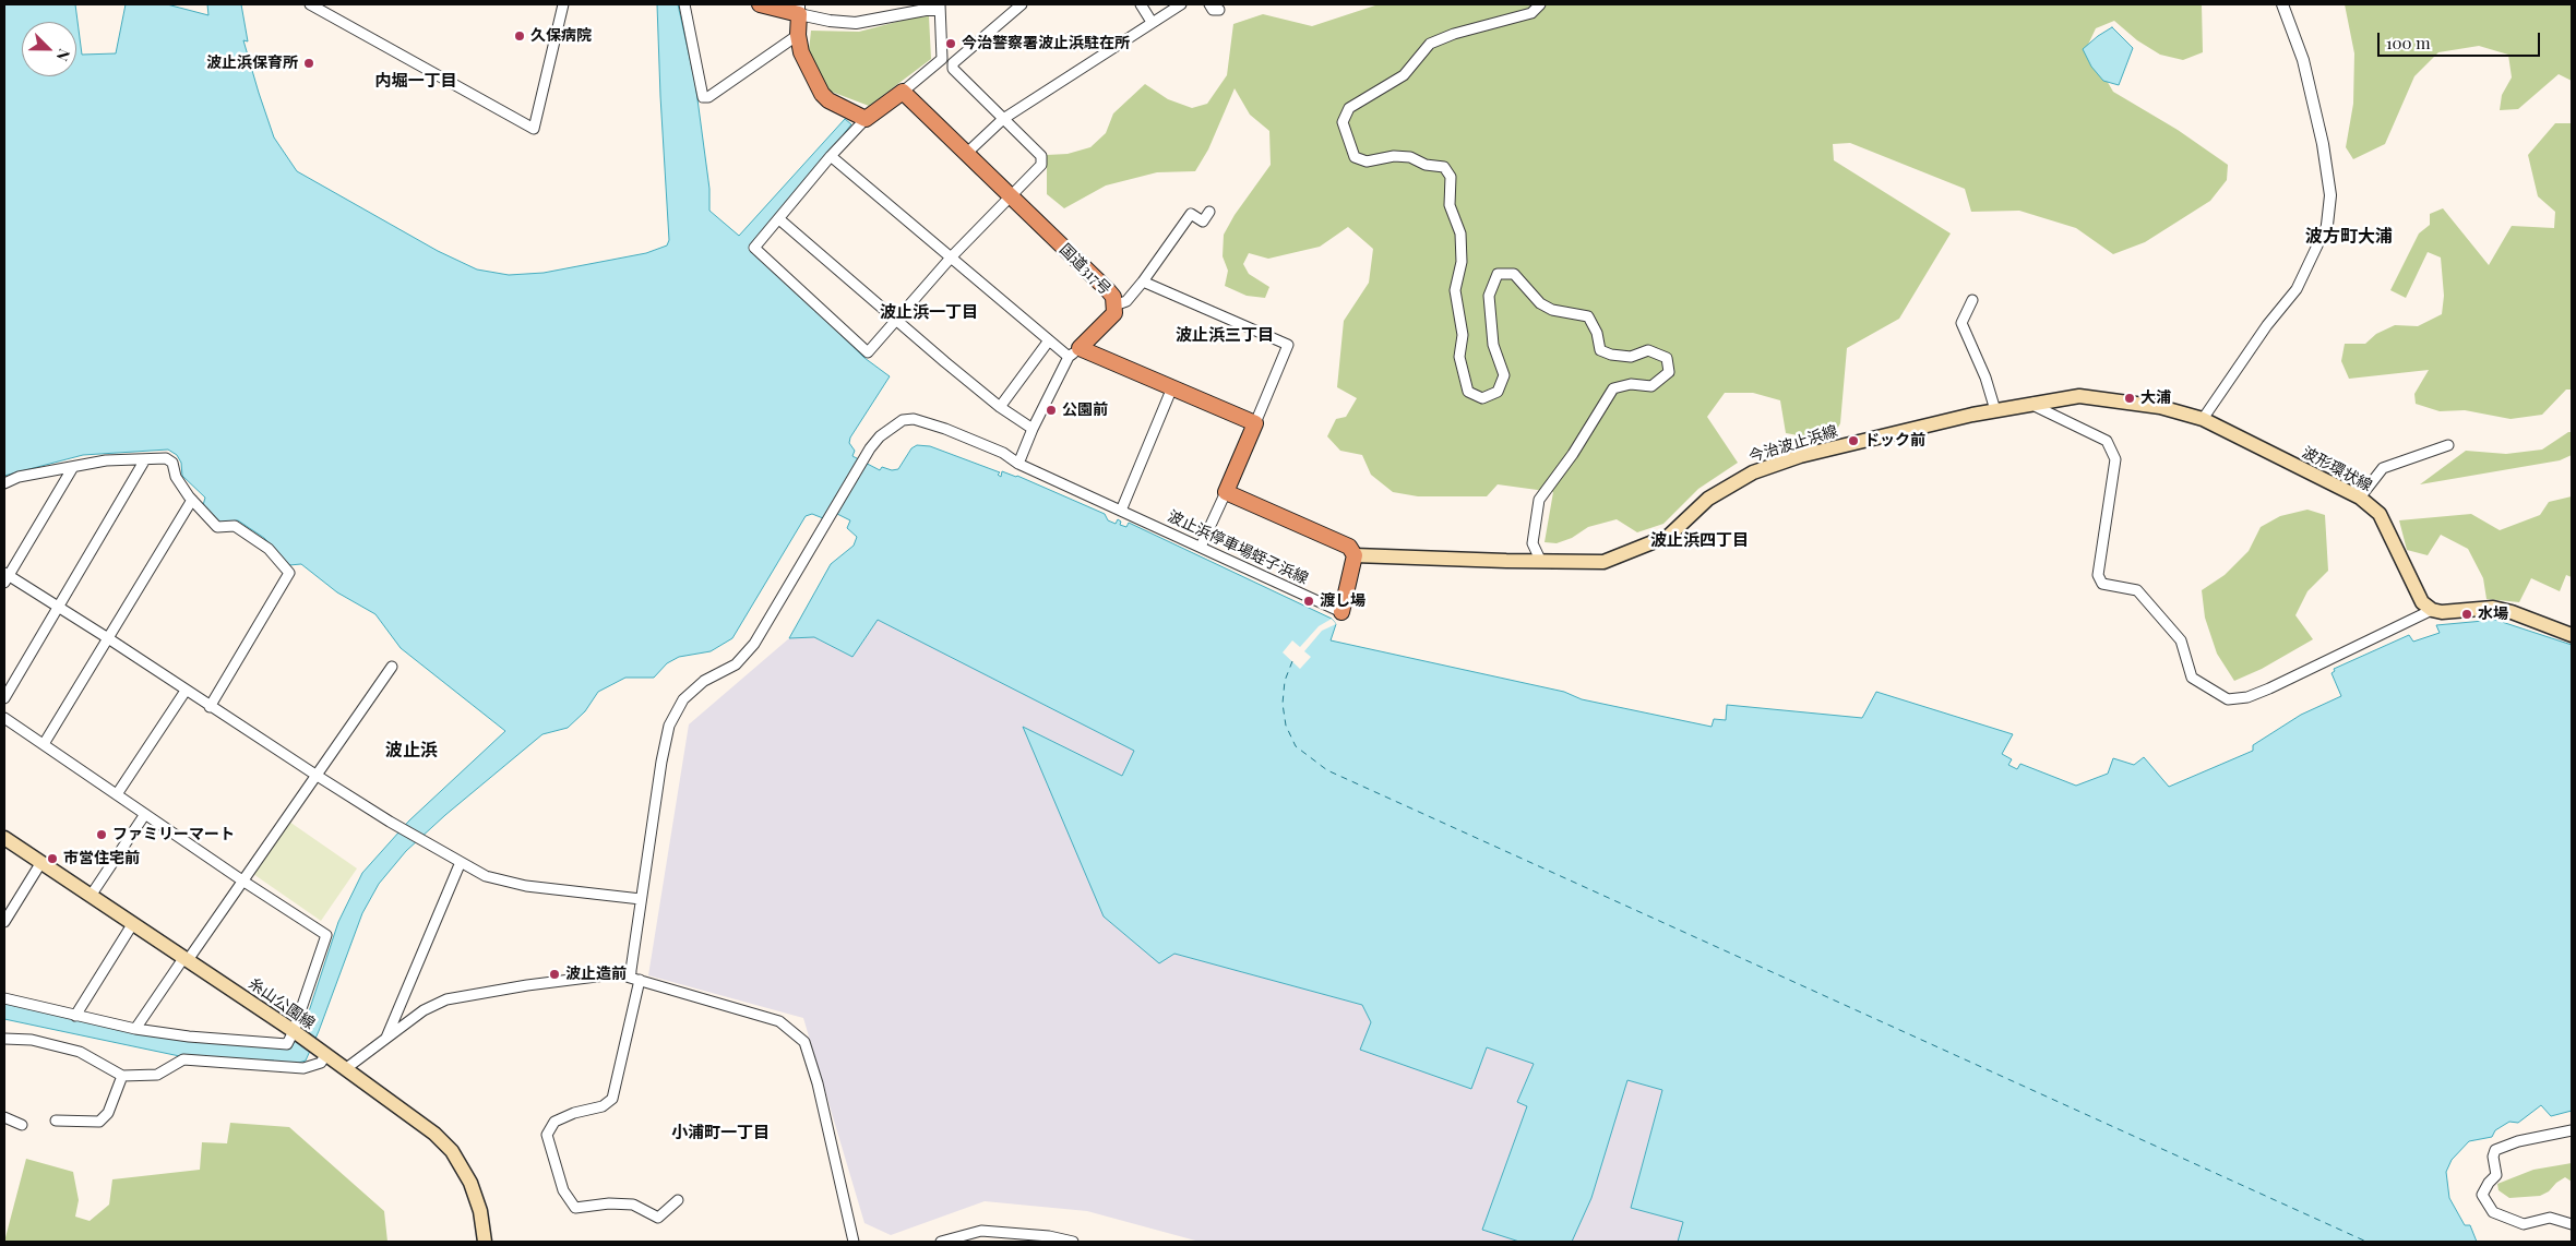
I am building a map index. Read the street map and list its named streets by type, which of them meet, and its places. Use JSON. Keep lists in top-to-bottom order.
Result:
{
  "streets": {
    "highway": ["国道317号"],
    "main road": ["今治波止浜線", "波形環状線", "糸山公園線"],
    "street": ["波止浜停車場蛭子浜線"]
  },
  "crossings": [
    ["今治波止浜線", "波形環状線"]
  ],
  "districts": [
    "内堀一丁目",
    "波方町大浦",
    "波止浜一丁目",
    "波止浜三丁目",
    "波止浜四丁目",
    "波止浜",
    "小浦町一丁目"
  ],
  "places": [
    "久保病院",
    "今治警察署波止浜駐在所",
    "波止浜保育所",
    "大浦",
    "公園前",
    "ドック前",
    "渡し場",
    "水場",
    "ファミリーマート",
    "市営住宅前",
    "波止造前"
  ],
  "scale_bar": "100 m",
  "north": "bottom right"
}
